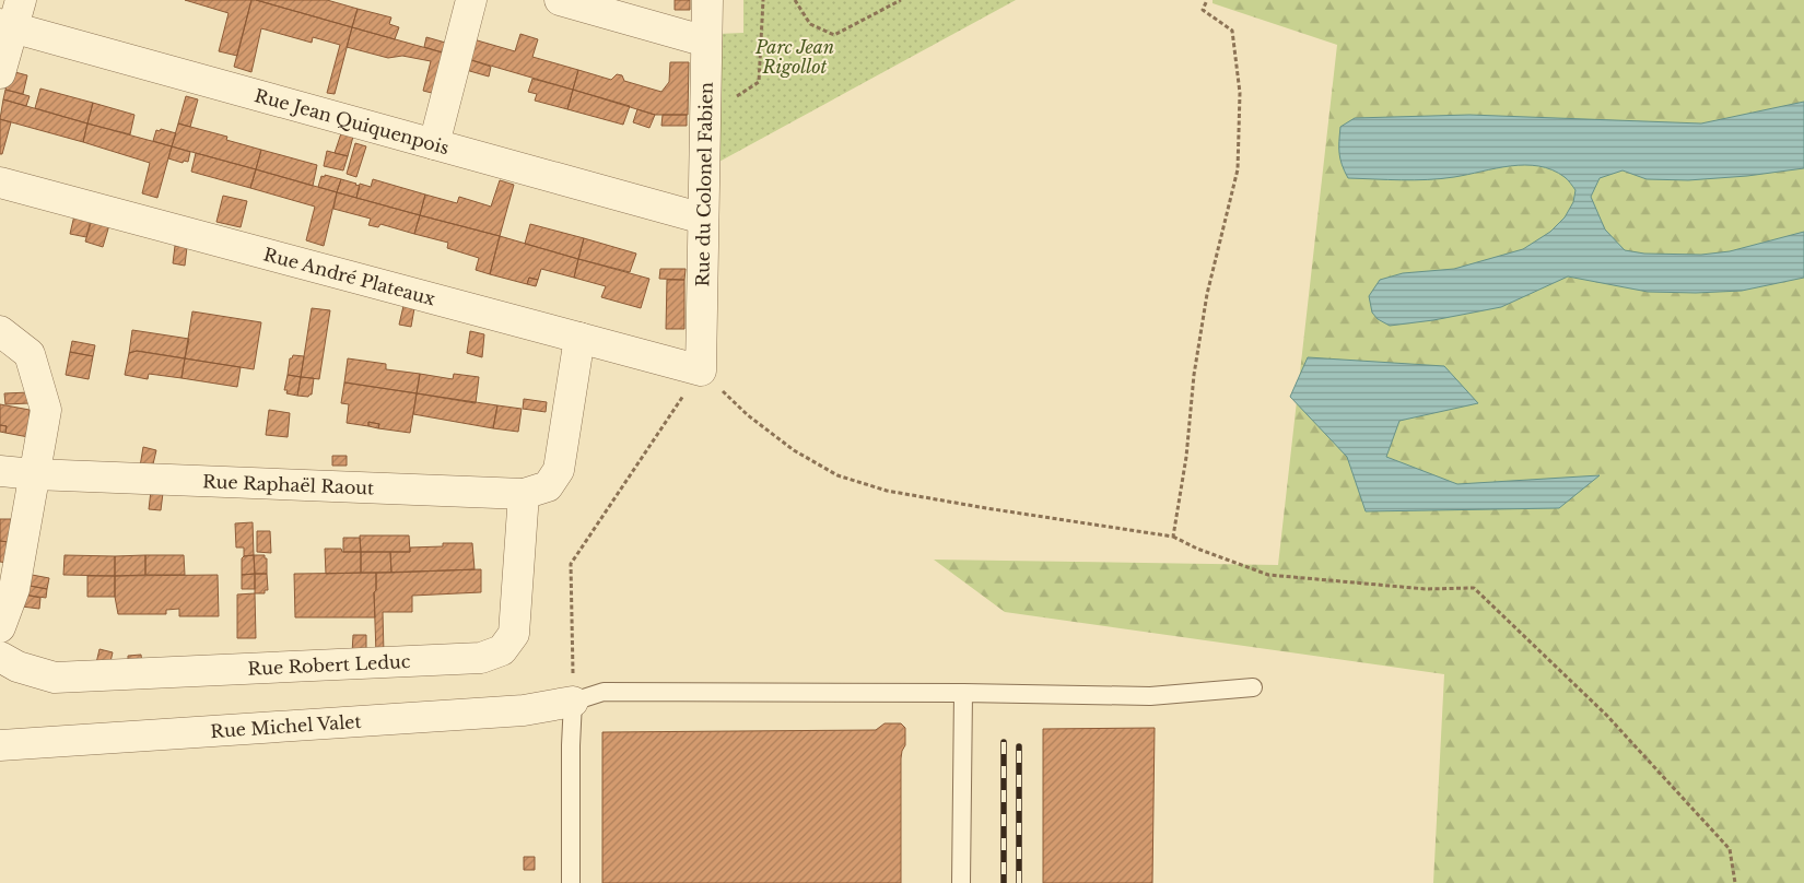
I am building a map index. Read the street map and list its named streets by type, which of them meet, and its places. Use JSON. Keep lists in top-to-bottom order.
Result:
{
  "streets": {
    "street": [
      "Rue Jean Quiquenpois",
      "Rue du Colonel Fabien",
      "Rue André Plateaux",
      "Rue Raphaël Raout",
      "Rue Robert Leduc",
      "Rue Michel Valet"
    ]
  },
  "crossings": [
    ["Rue Jean Quiquenpois", "Rue du Colonel Fabien"],
    ["Rue du Colonel Fabien", "Rue André Plateaux"],
    ["Rue André Plateaux", "Rue Raphaël Raout"],
    ["Rue Raphaël Raout", "Rue Robert Leduc"]
  ],
  "parks": ["Parc Jean Rigollot"]
}
